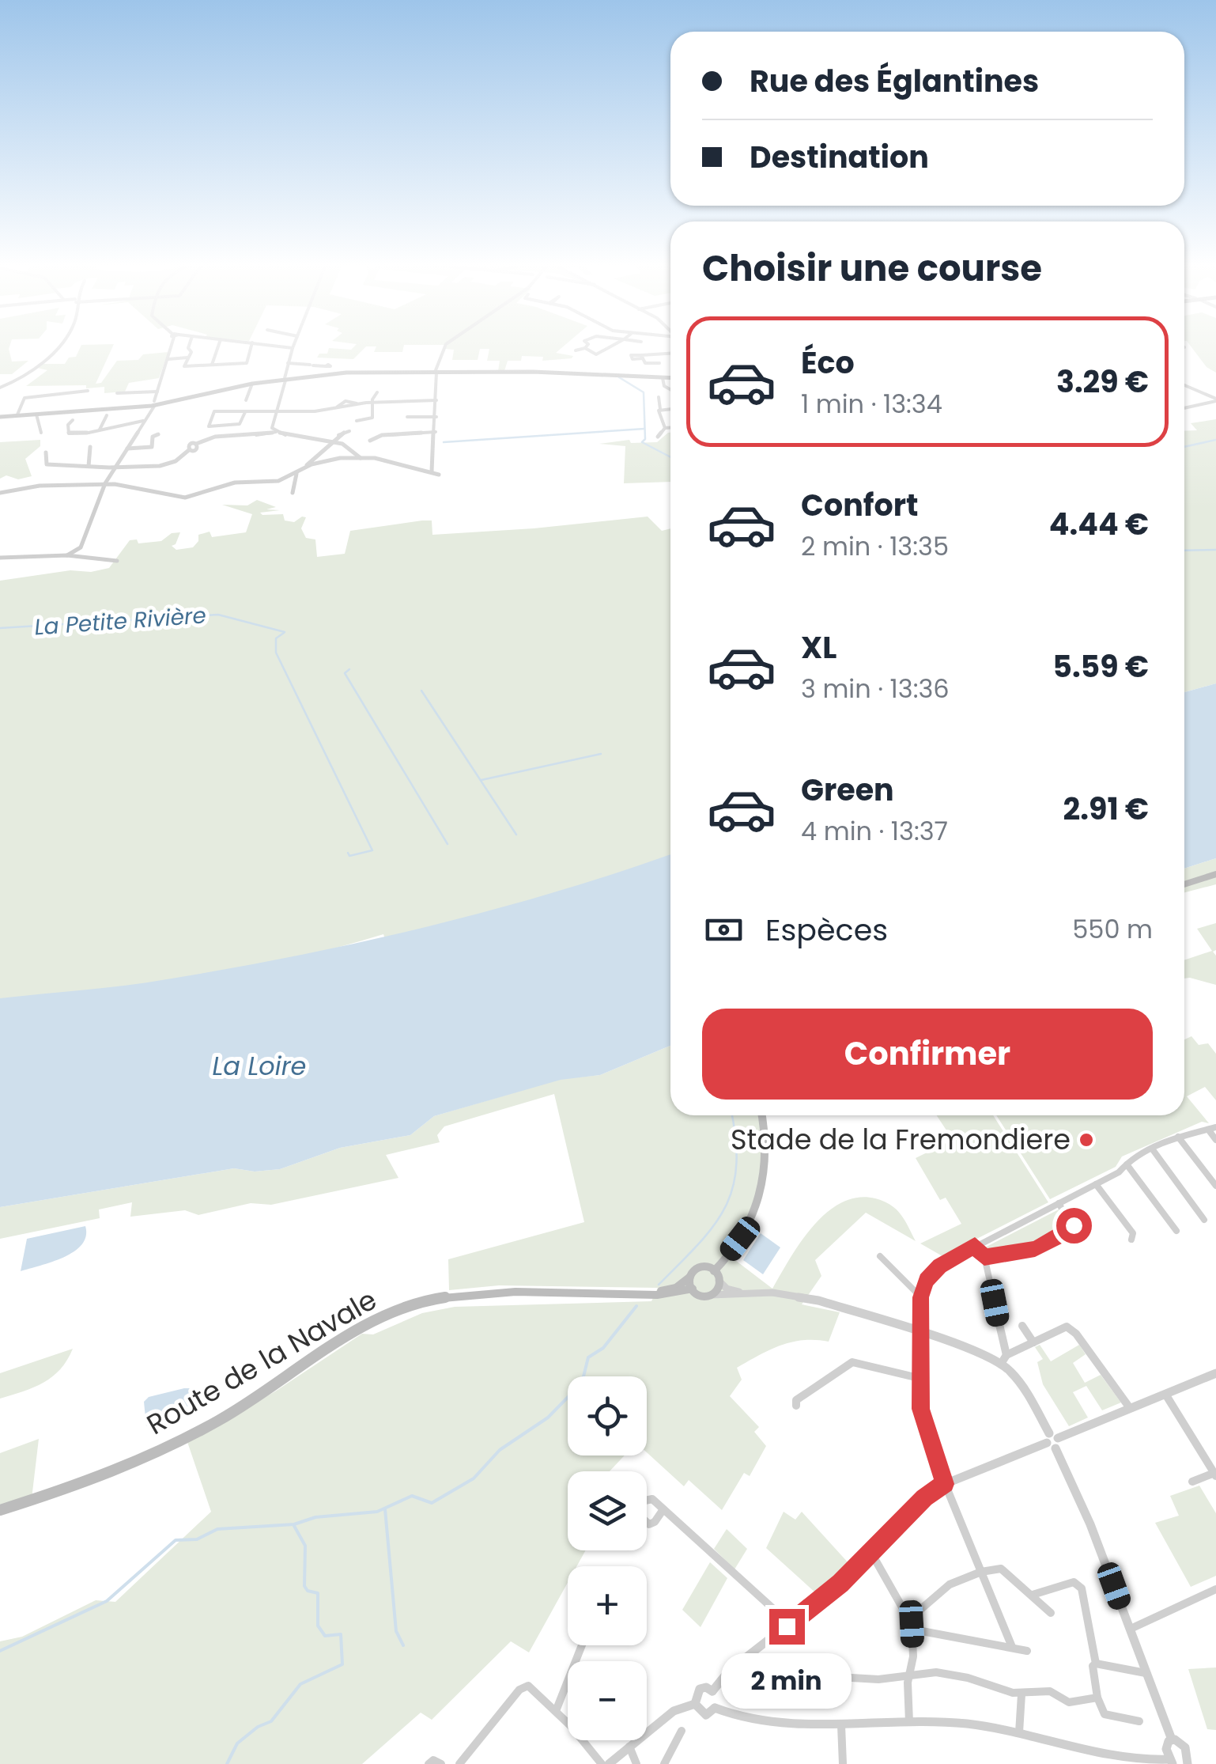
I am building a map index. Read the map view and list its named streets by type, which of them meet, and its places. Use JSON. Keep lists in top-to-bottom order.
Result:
{
  "streets": {
    "main road": ["Route de la Navale"]
  },
  "water": ["La Petite Rivière", "La Loire"],
  "places": ["Stade de la Fremondiere"],
  "page": {
    "banner": ["Rue des Églantines", "Destination"],
    "heading": "Choisir une course",
    "list": [
      {
        "name": "Éco",
        "note": "1 min · 13:34",
        "value": "3.29 €"
      },
      {
        "name": "Confort",
        "note": "2 min · 13:35",
        "value": "4.44 €"
      },
      {
        "name": "XL",
        "note": "3 min · 13:36",
        "value": "5.59 €"
      },
      {
        "name": "Green",
        "note": "4 min · 13:37",
        "value": "2.91 €"
      }
    ],
    "pay": ["Espèces", "550 m"],
    "buttons": "Confirmer",
    "map_buttons": ["+", "−"],
    "bubble": "2 min"
  }
}
